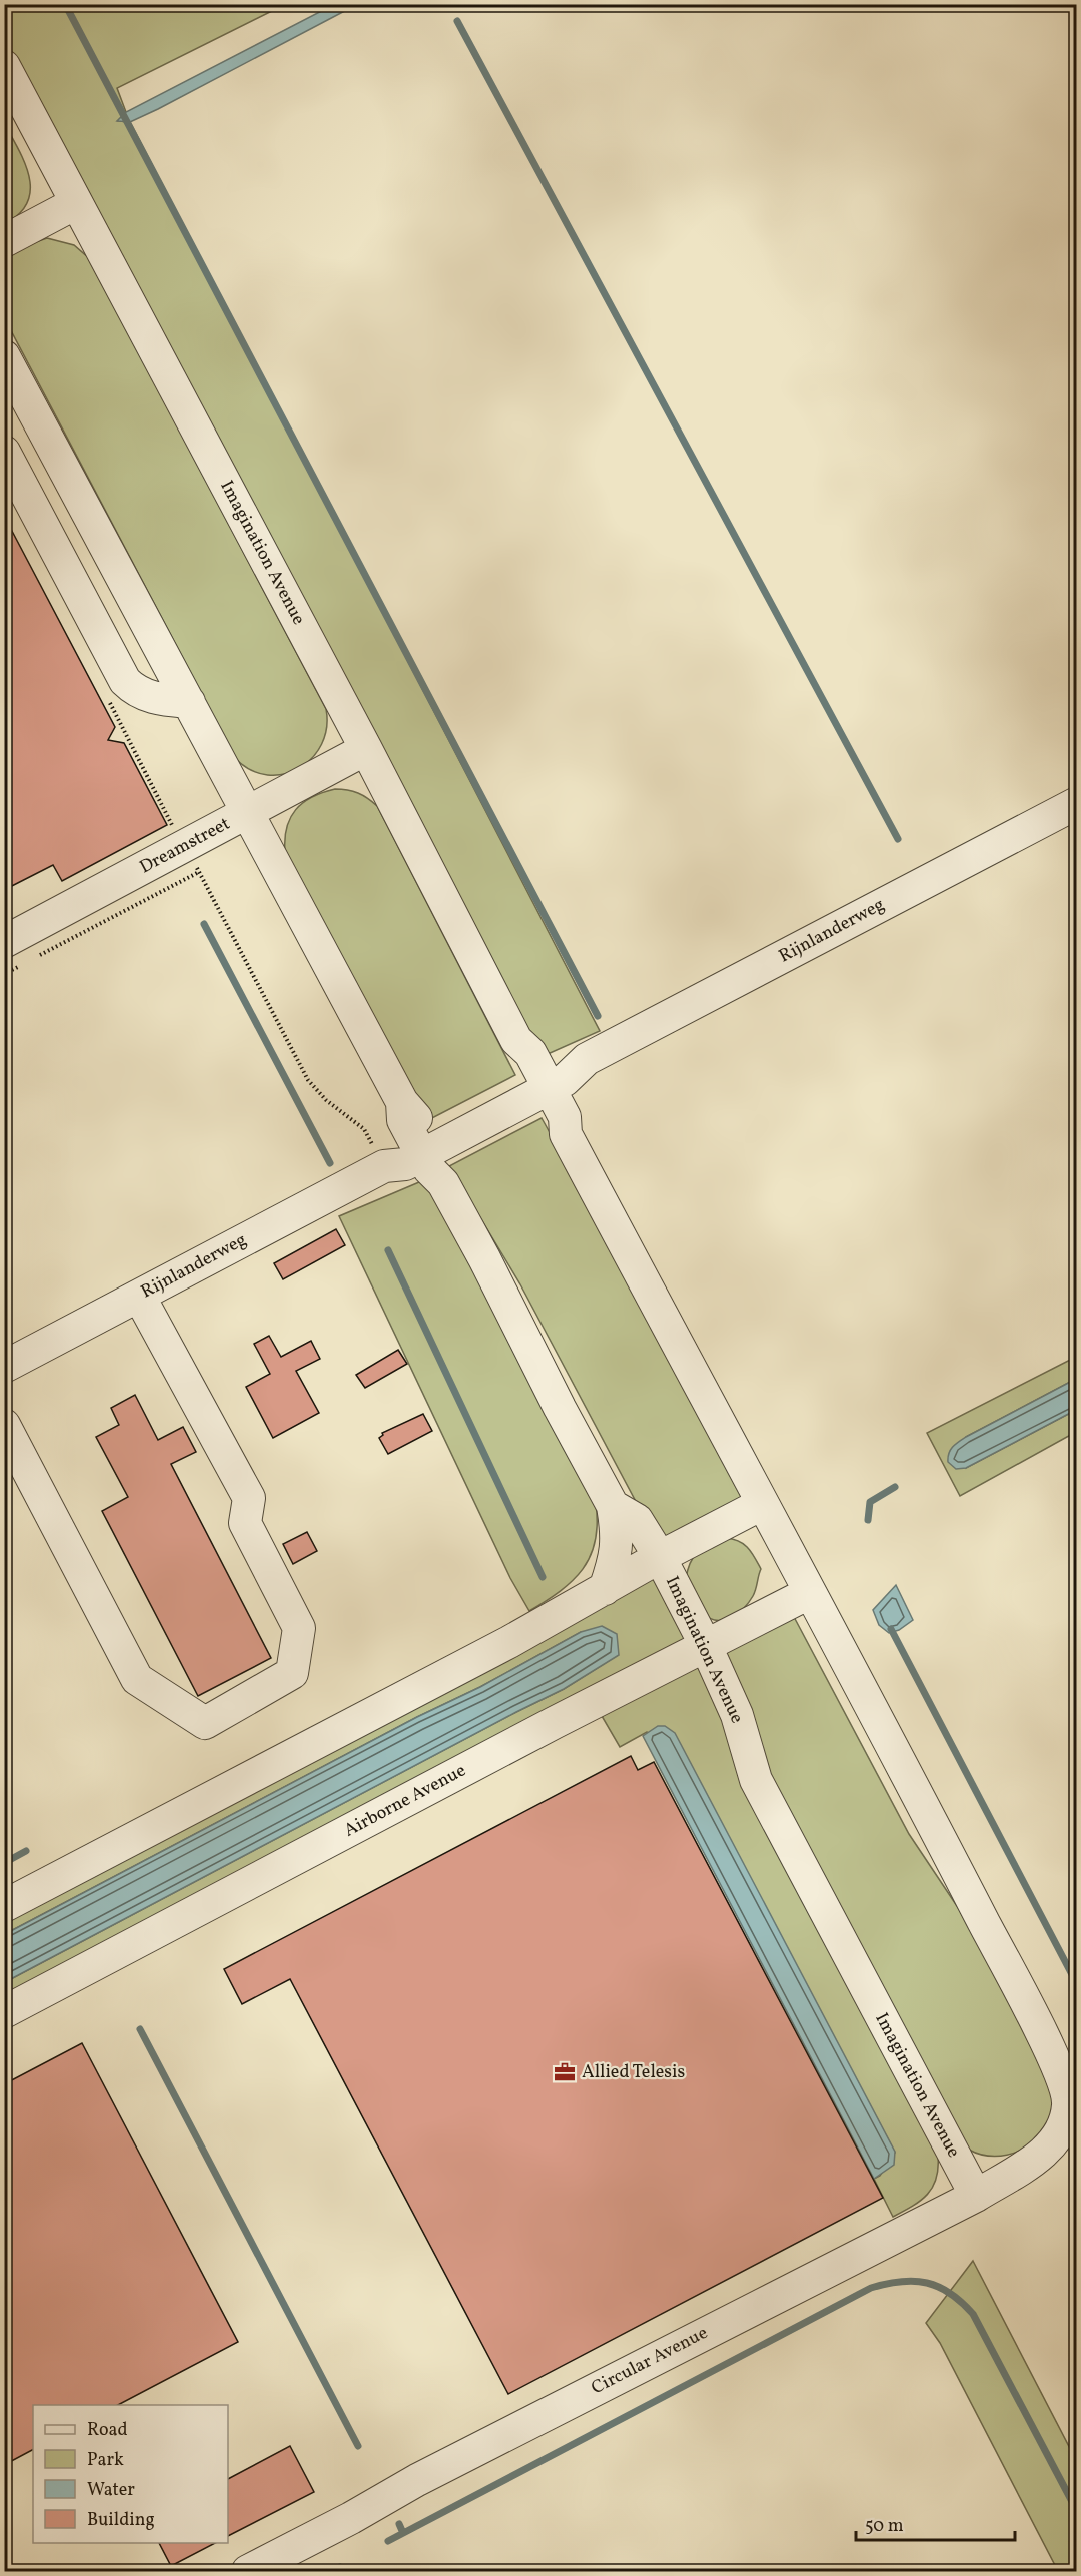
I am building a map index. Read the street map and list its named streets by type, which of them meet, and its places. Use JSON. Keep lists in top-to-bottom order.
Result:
{
  "streets": {
    "street": [
      "Imagination Avenue",
      "Dreamstreet",
      "Rijnlanderweg",
      "Airborne Avenue",
      "Circular Avenue"
    ]
  },
  "crossings": [
    ["Imagination Avenue", "Dreamstreet"],
    ["Imagination Avenue", "Rijnlanderweg"],
    ["Imagination Avenue", "Airborne Avenue"],
    ["Imagination Avenue", "Circular Avenue"]
  ],
  "places": {
    "office": ["Allied Telesis"]
  },
  "legend": [
    "Road",
    "Park",
    "Water",
    "Building"
  ],
  "scale_bar": "50 m"
}
